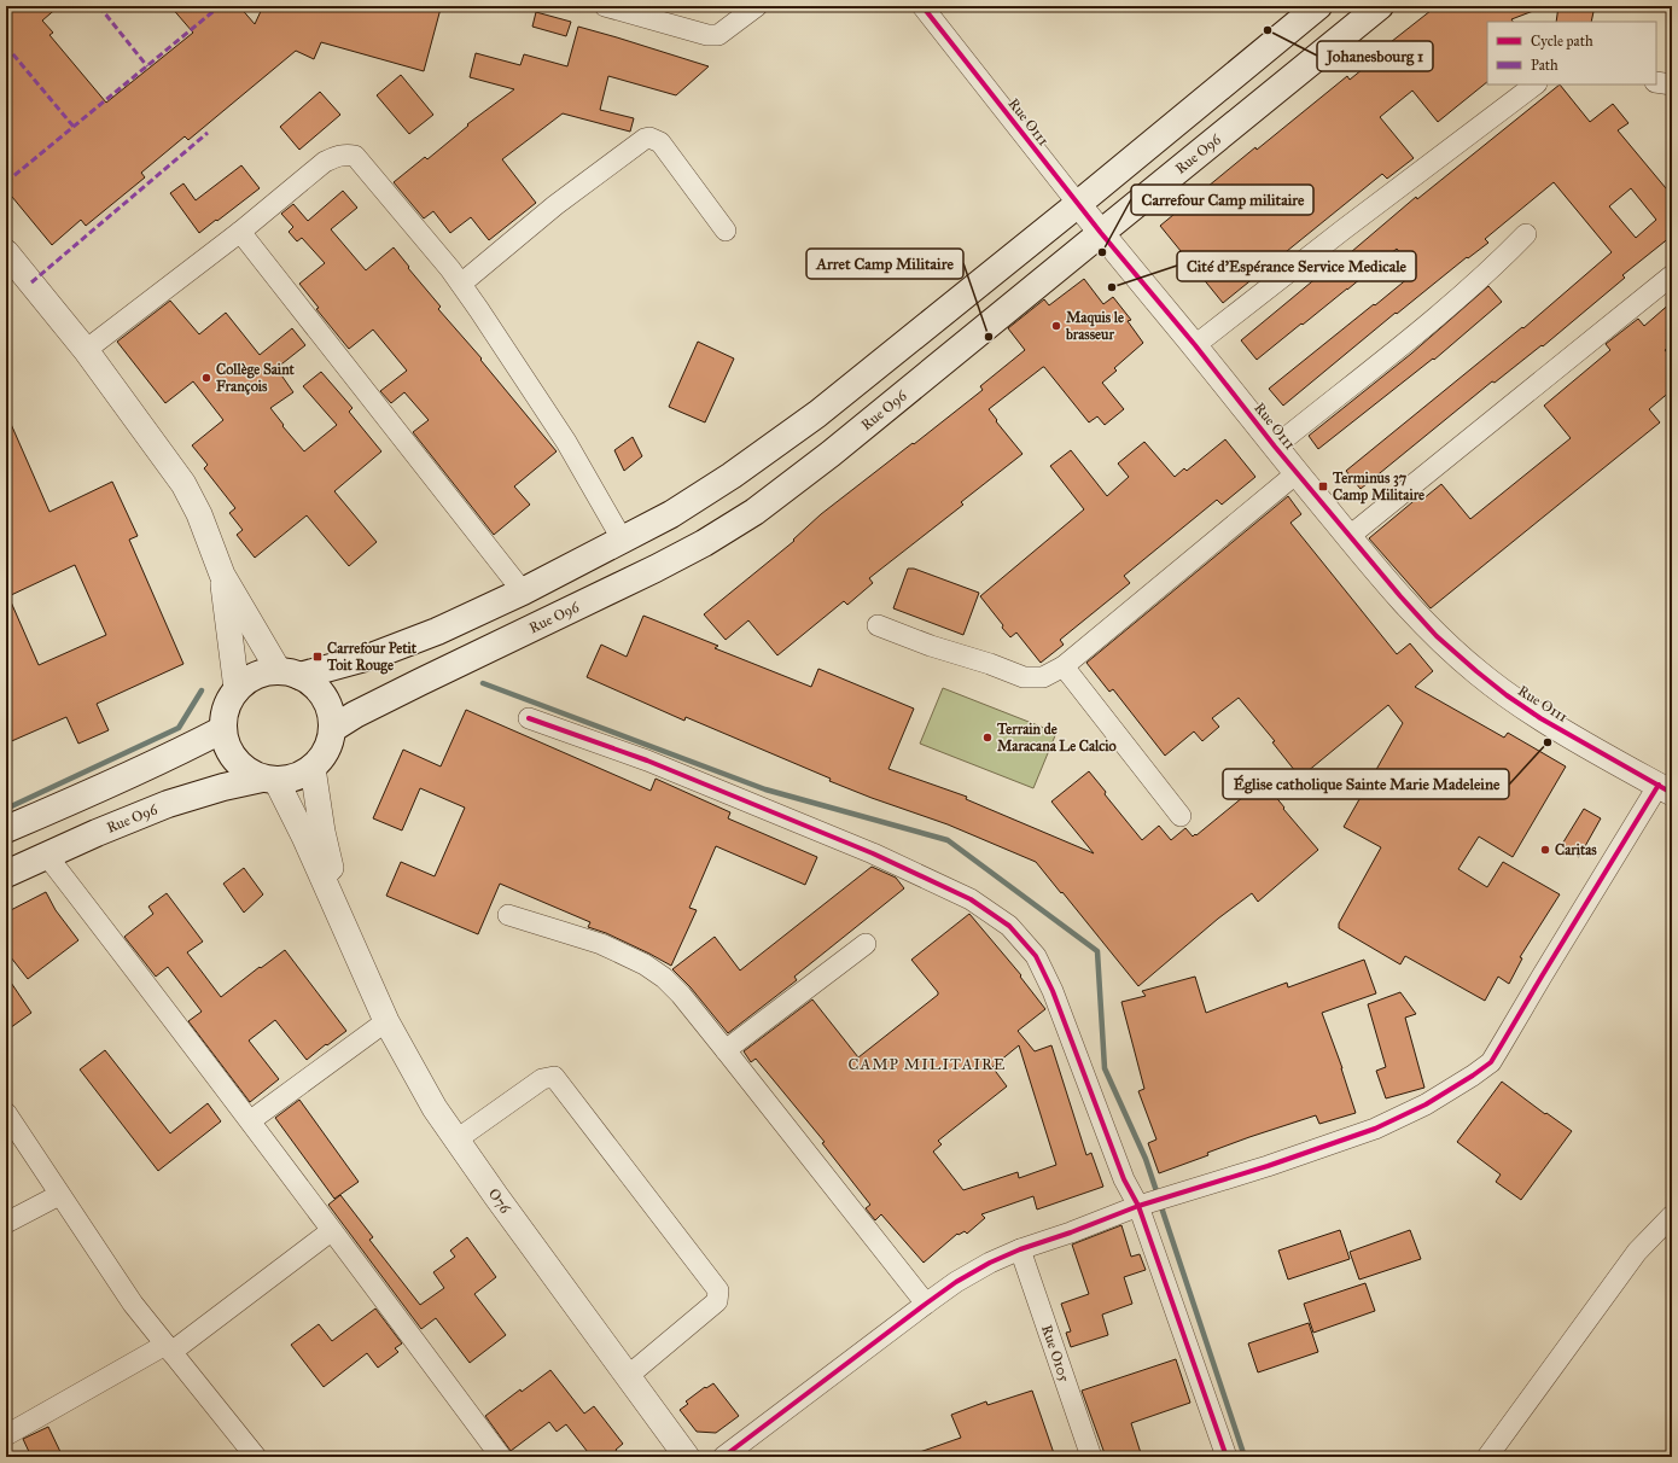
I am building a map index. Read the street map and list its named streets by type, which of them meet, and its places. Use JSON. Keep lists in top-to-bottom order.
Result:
{
  "streets": {
    "main road": ["Rue O96"],
    "street": ["Rue O111", "O76", "Rue O105"]
  },
  "crossings": [
    ["Rue O111", "Rue O96"]
  ],
  "districts": ["CAMP MILITAIRE"],
  "places": {
    "other": [
      "Johanesbourg 1",
      "Carrefour Camp militaire",
      "Cité d'Espérance Service Medicale",
      "Maquis le brasseur",
      "Arret Camp Militaire",
      "Collège Saint François",
      "Terrain de Maracana Le Calcio",
      "Église catholique Sainte Marie Madeleine",
      "Caritas"
    ],
    "transit": ["Terminus 37 Camp Militaire", "Carrefour Petit Toit Rouge"]
  },
  "legend": ["Cycle path", "Path"]
}
